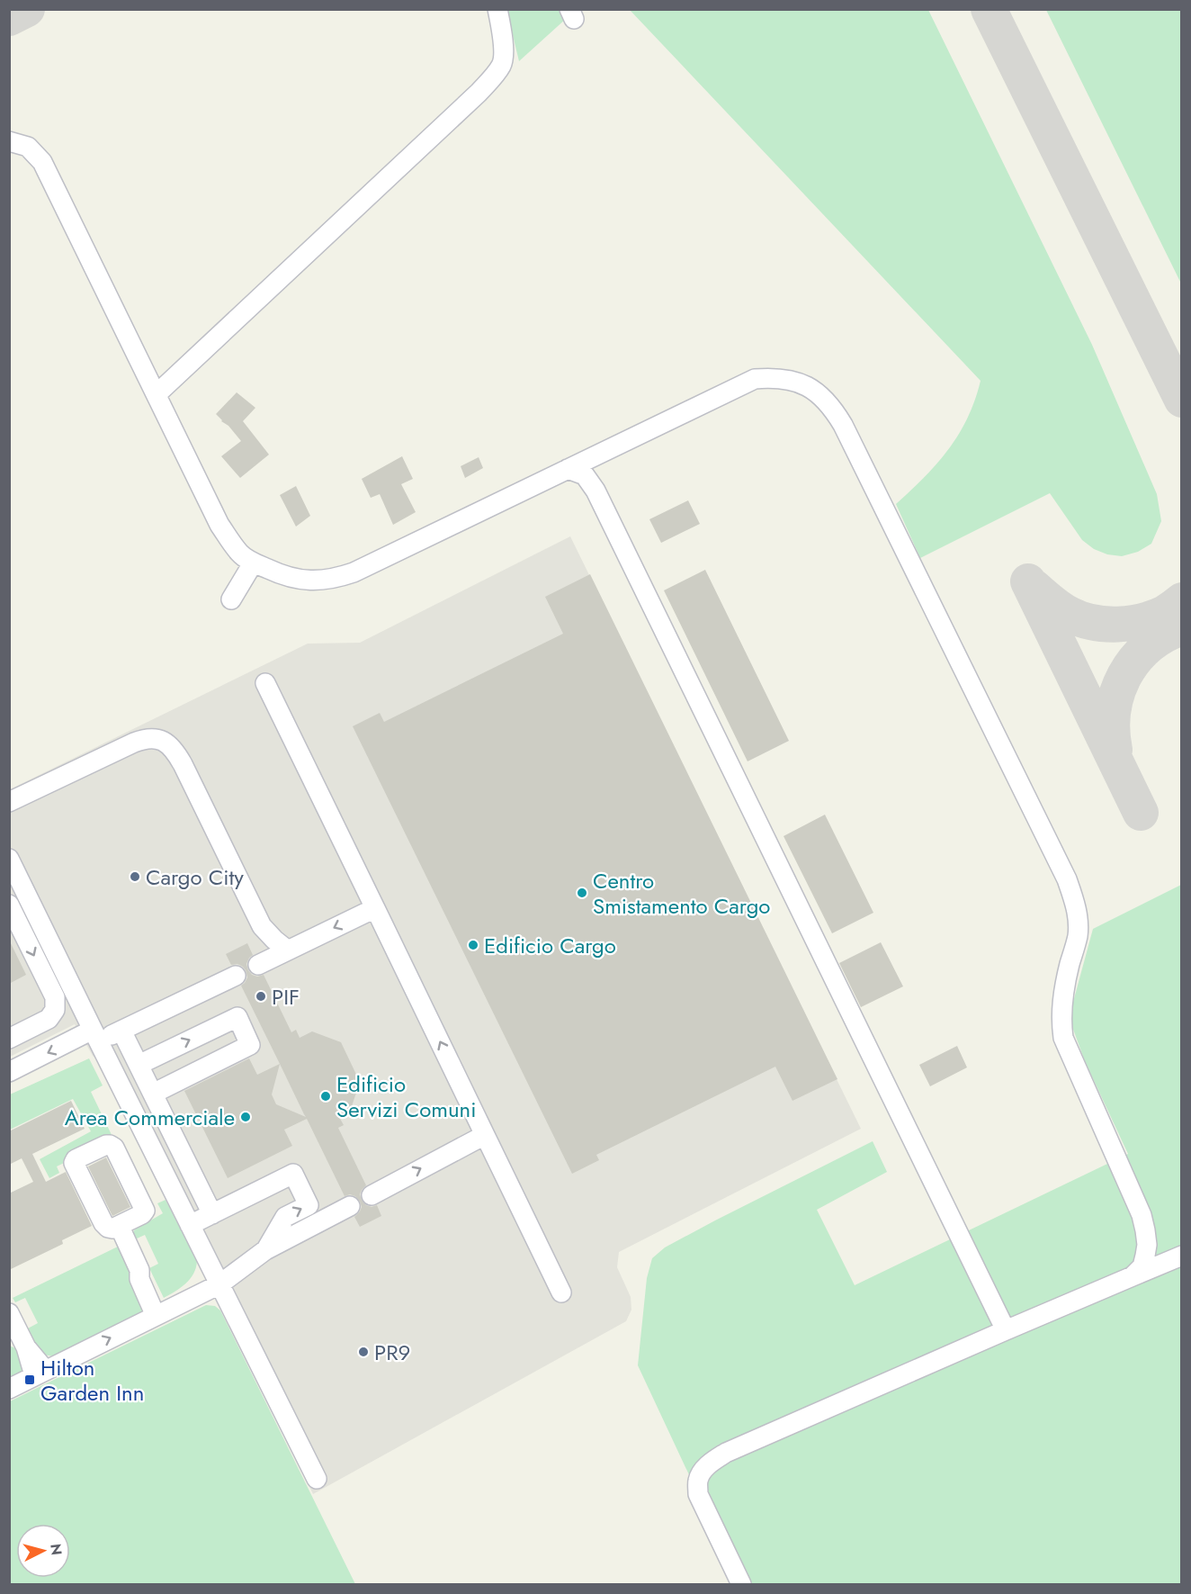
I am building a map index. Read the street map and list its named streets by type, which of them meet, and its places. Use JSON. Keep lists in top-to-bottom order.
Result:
{
  "places": {
    "other": [
      "Cargo City",
      "Centro Smistamento Cargo",
      "Edificio Cargo",
      "PIF",
      "Edificio Servizi Comuni",
      "Area Commerciale",
      "PR9"
    ],
    "transit": ["Hilton Garden Inn"]
  },
  "north": "right"
}
